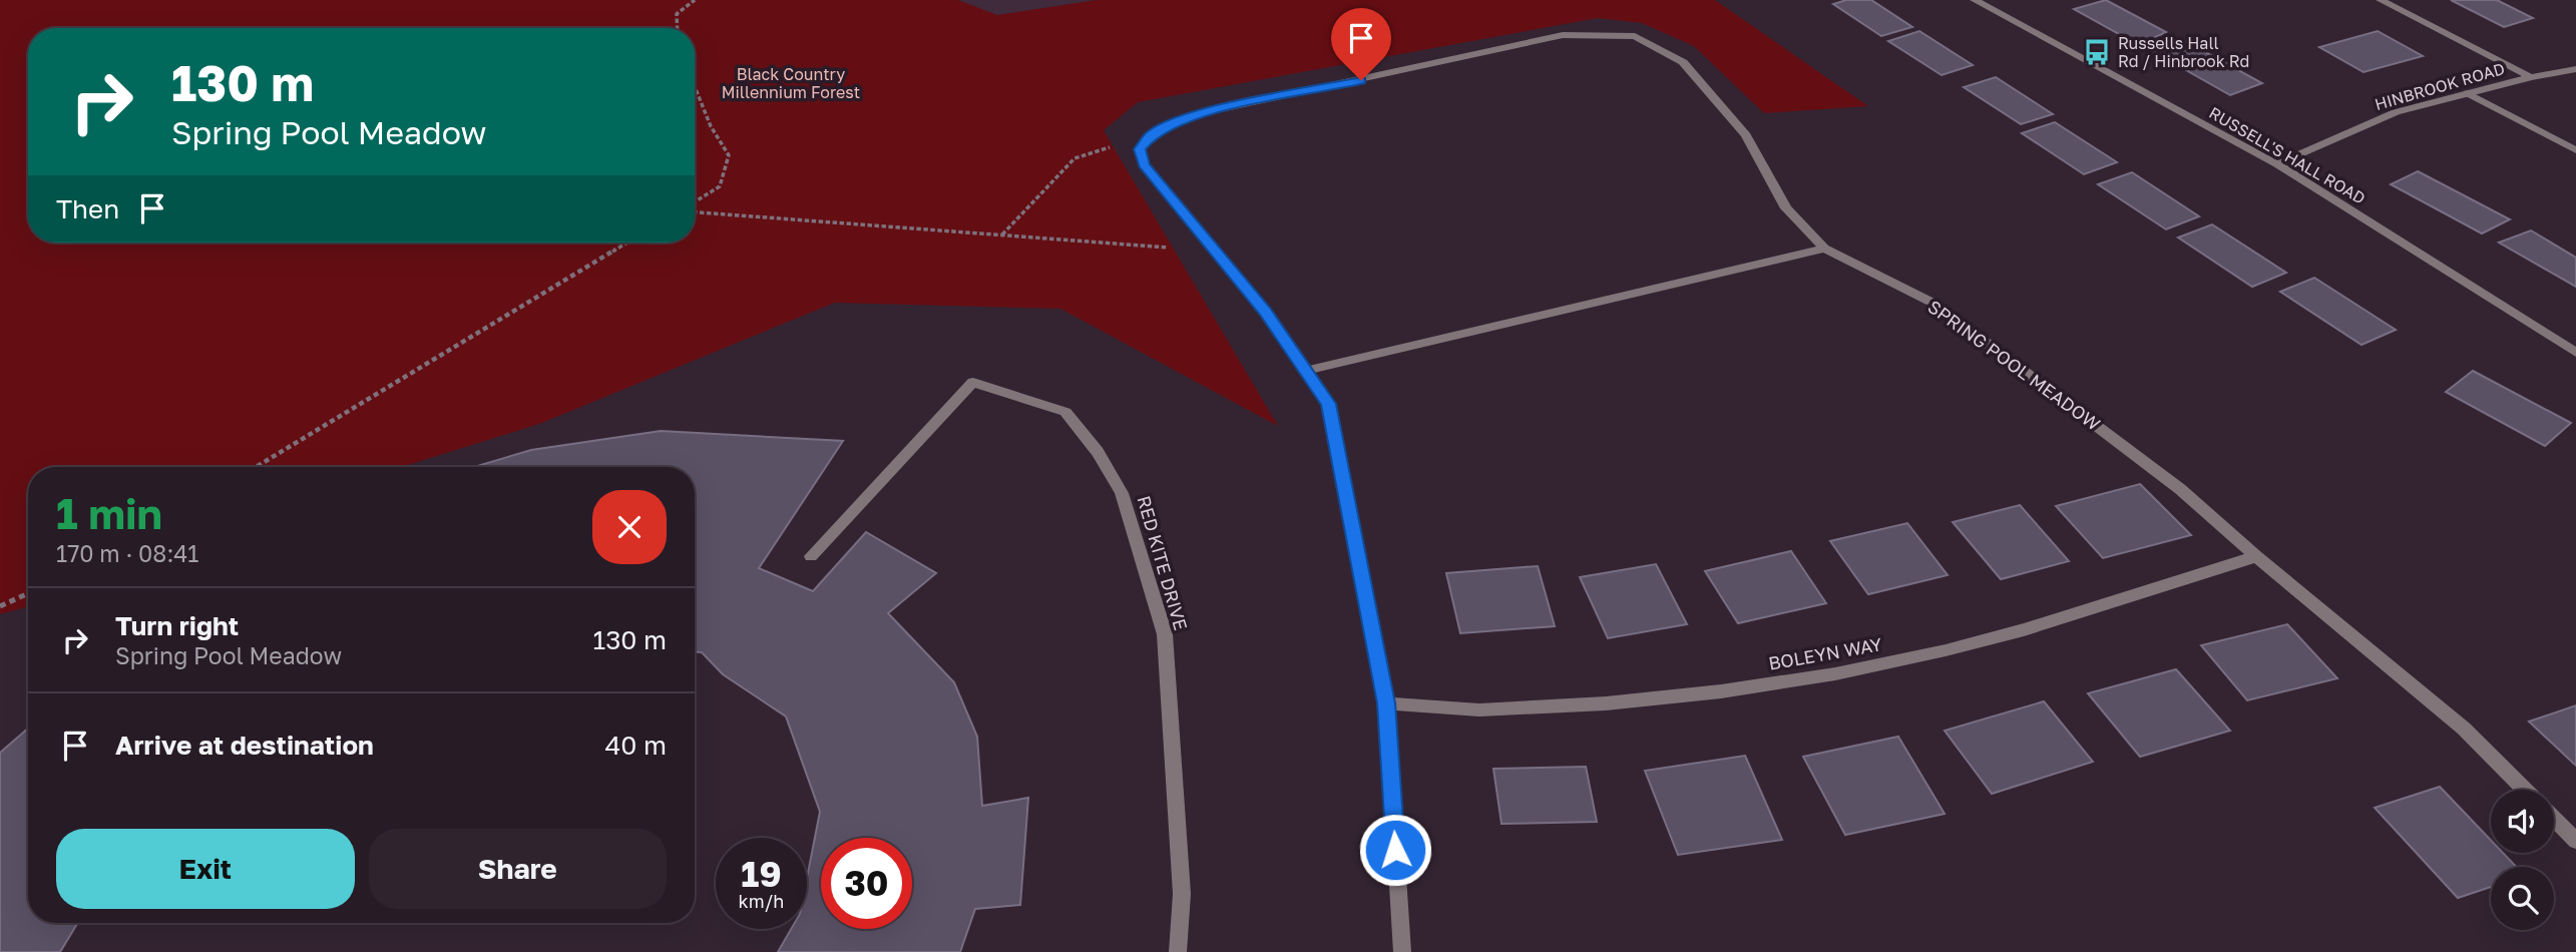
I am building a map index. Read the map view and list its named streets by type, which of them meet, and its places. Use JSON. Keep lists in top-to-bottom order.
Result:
{
  "streets": {
    "street": [
      "HINBROOK ROAD",
      "RUSSELL'S HALL ROAD",
      "SPRING POOL MEADOW",
      "RED KITE DRIVE",
      "BOLEYN WAY"
    ]
  },
  "crossings": [
    ["HINBROOK ROAD", "RUSSELL'S HALL ROAD"],
    ["SPRING POOL MEADOW", "BOLEYN WAY"]
  ],
  "parks": ["Black Country Millennium Forest"],
  "places": {
    "bus stop": ["Russells Hall Rd / Hinbrook Rd"]
  },
  "page": {
    "turn": ["130 m", "Spring Pool Meadow"],
    "then": "Then",
    "heading": ["1 min", "170 m · 08:41"],
    "list": [
      {
        "name": "Turn right",
        "note": "Spring Pool Meadow",
        "value": "130 m"
      },
      {
        "name": "Arrive at destination",
        "value": "40 m"
      }
    ],
    "buttons": ["Exit", "Share"],
    "speed": "19 km/h",
    "limit": "30"
  }
}
